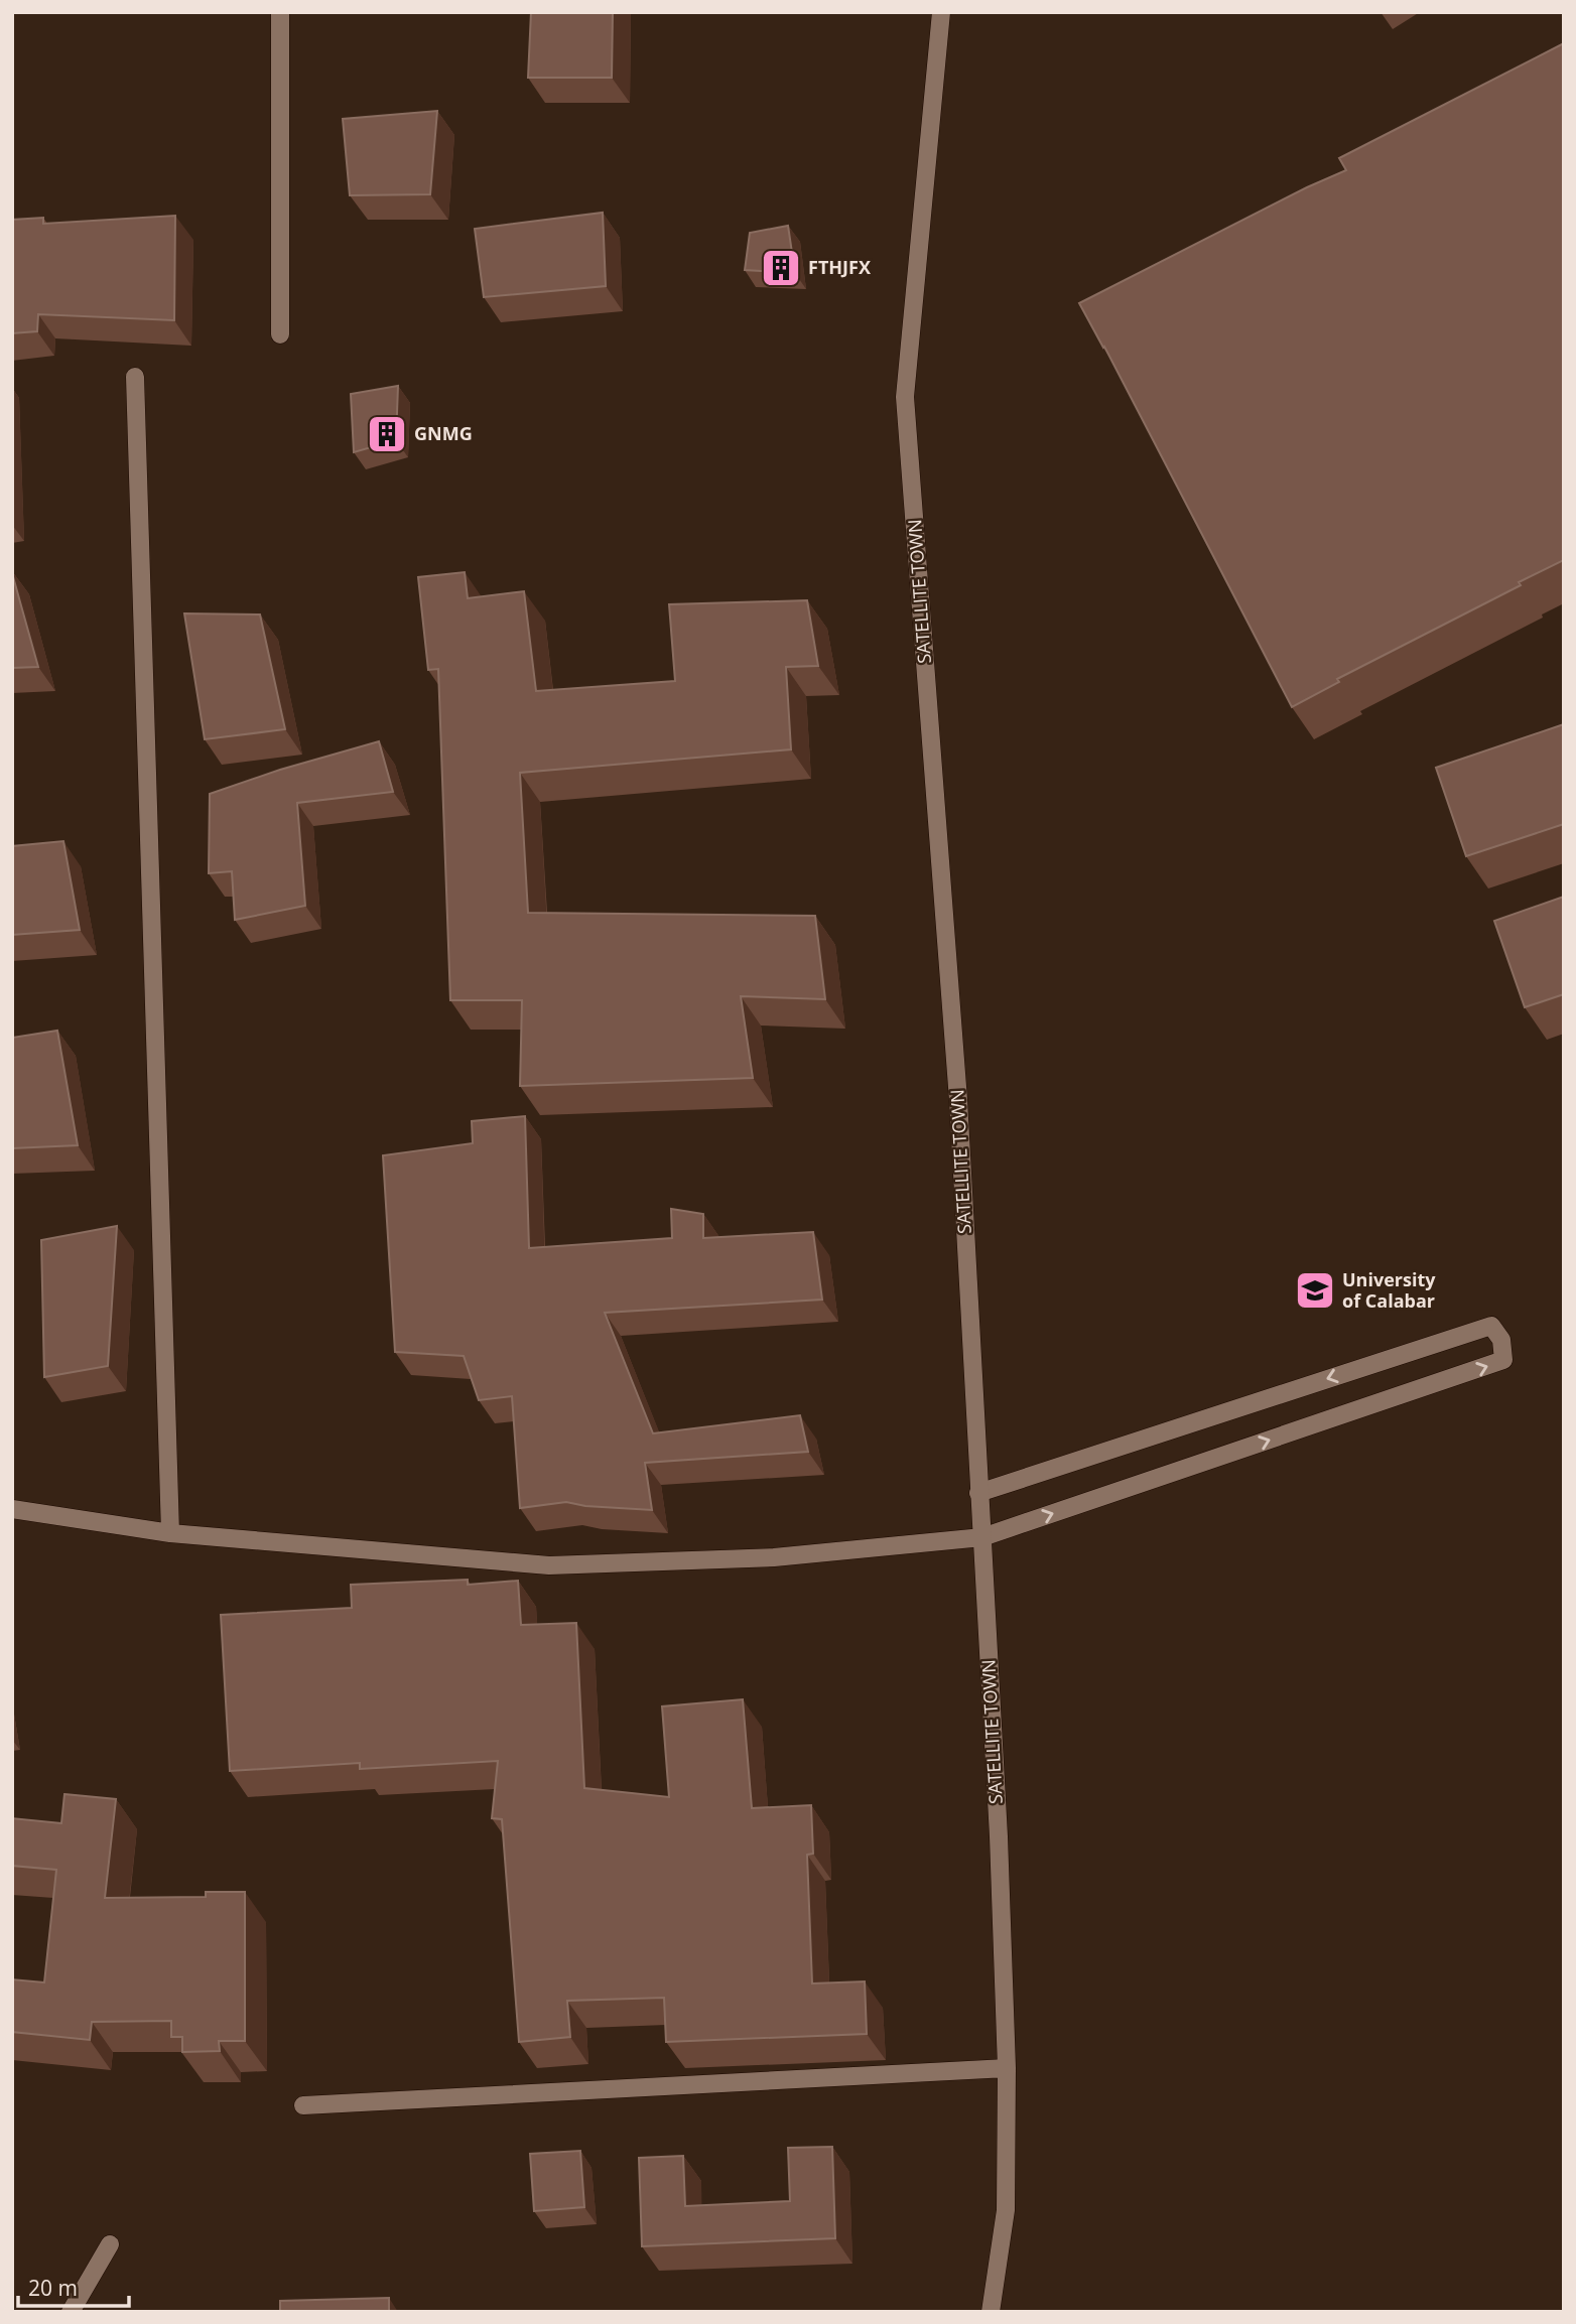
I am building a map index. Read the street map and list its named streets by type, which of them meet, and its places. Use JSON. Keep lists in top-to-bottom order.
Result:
{
  "streets": {
    "street": ["SATELLITE TOWN"]
  },
  "places": {
    "building": ["FTHJFX", "GNMG"],
    "school or university": ["University of Calabar"]
  },
  "scale_bar": "20 m"
}
